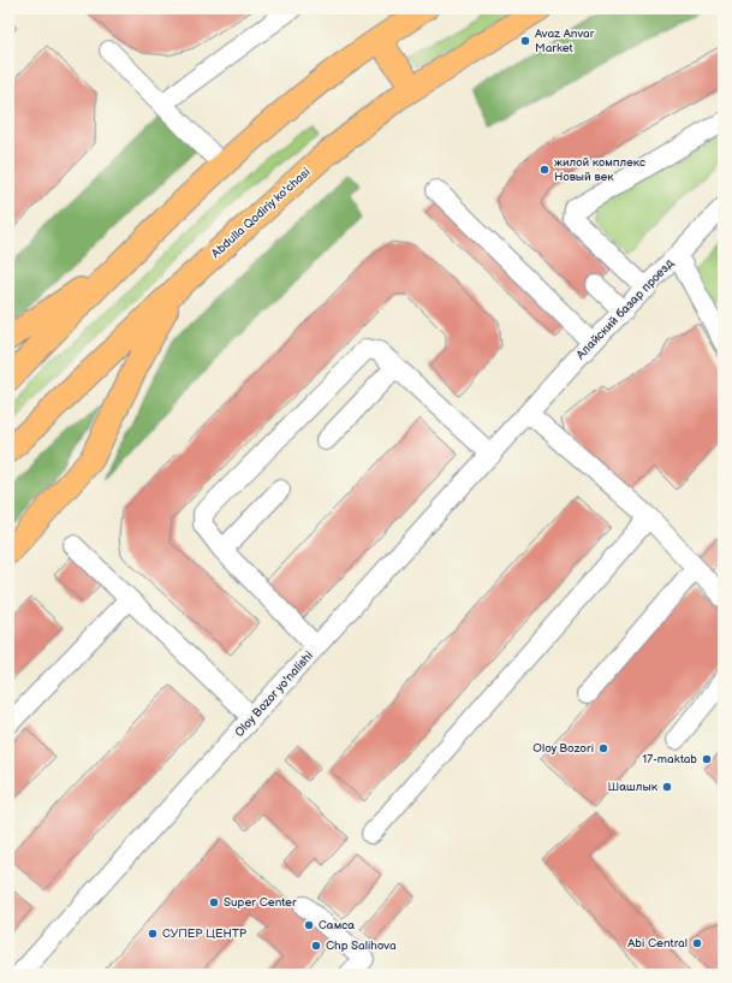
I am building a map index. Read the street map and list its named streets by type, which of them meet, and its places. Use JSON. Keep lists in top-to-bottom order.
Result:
{
  "streets": {
    "main road": ["Abdulla Qodiriy ko'chasi"],
    "street": ["Алайский базар проезд", "Oloy Bozor yo'nalishi"]
  },
  "crossings": [
    ["Алайский базар проезд", "Oloy Bozor yo'nalishi"]
  ],
  "places": [
    "Avaz Anvar Market",
    "жилой комплекс Новый век",
    "Oloy Bozori",
    "17-maktab",
    "Шашлык",
    "Super Center",
    "Самса",
    "СУПЕР ЦЕНТР",
    "Abi Central",
    "Chp Salihova"
  ]
}
